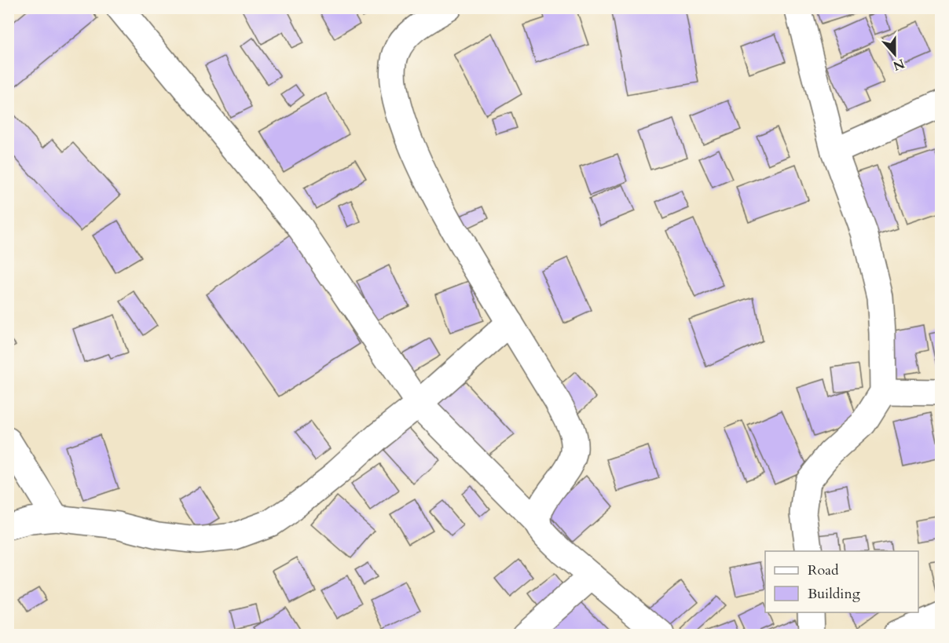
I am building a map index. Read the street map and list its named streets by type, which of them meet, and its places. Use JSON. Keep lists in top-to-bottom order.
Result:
{
  "legend": ["Road", "Building"],
  "north": "bottom"
}
